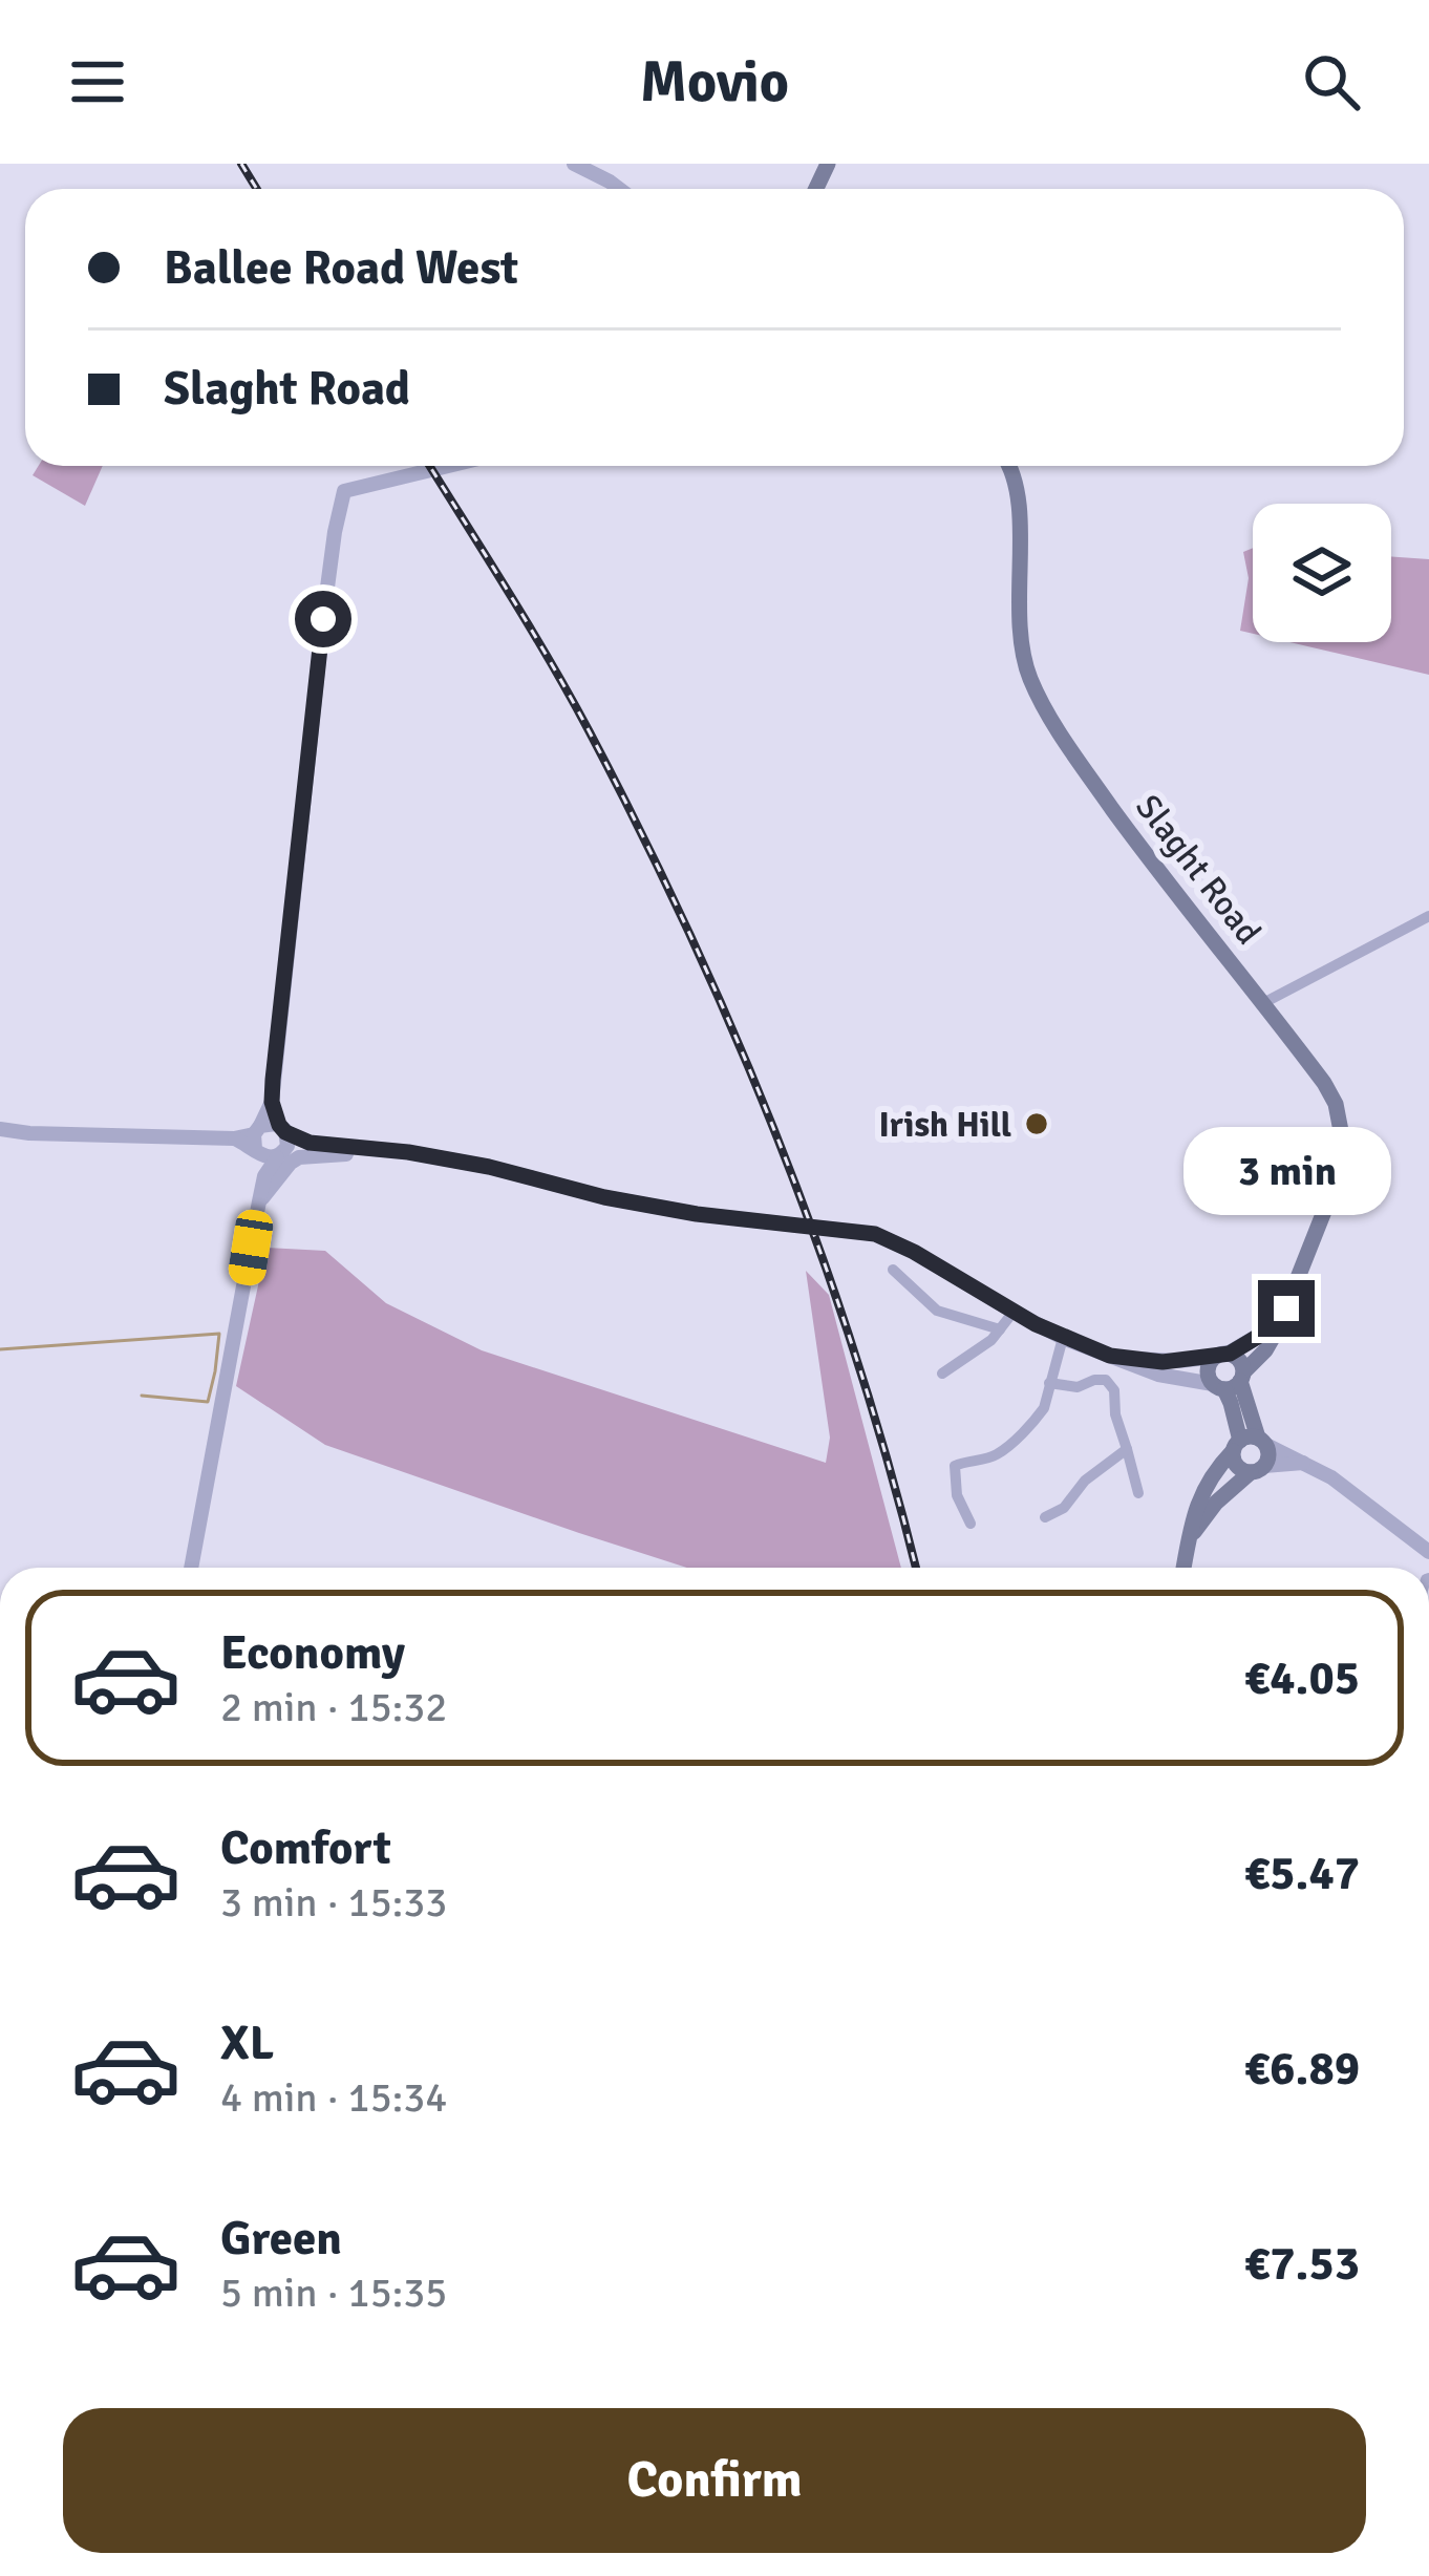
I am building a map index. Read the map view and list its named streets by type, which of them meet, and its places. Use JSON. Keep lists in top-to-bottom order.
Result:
{
  "streets": {
    "main road": ["Slaght Road"]
  },
  "places": ["Irish Hill"],
  "page": {
    "header": "Movio",
    "banner": ["Ballee Road West", "Slaght Road"],
    "bubble": "3 min",
    "list": [
      {
        "name": "Economy",
        "note": "2 min · 15:32",
        "value": "€4.05"
      },
      {
        "name": "Comfort",
        "note": "3 min · 15:33",
        "value": "€5.47"
      },
      {
        "name": "XL",
        "note": "4 min · 15:34",
        "value": "€6.89"
      },
      {
        "name": "Green",
        "note": "5 min · 15:35",
        "value": "€7.53"
      }
    ],
    "buttons": "Confirm"
  }
}
